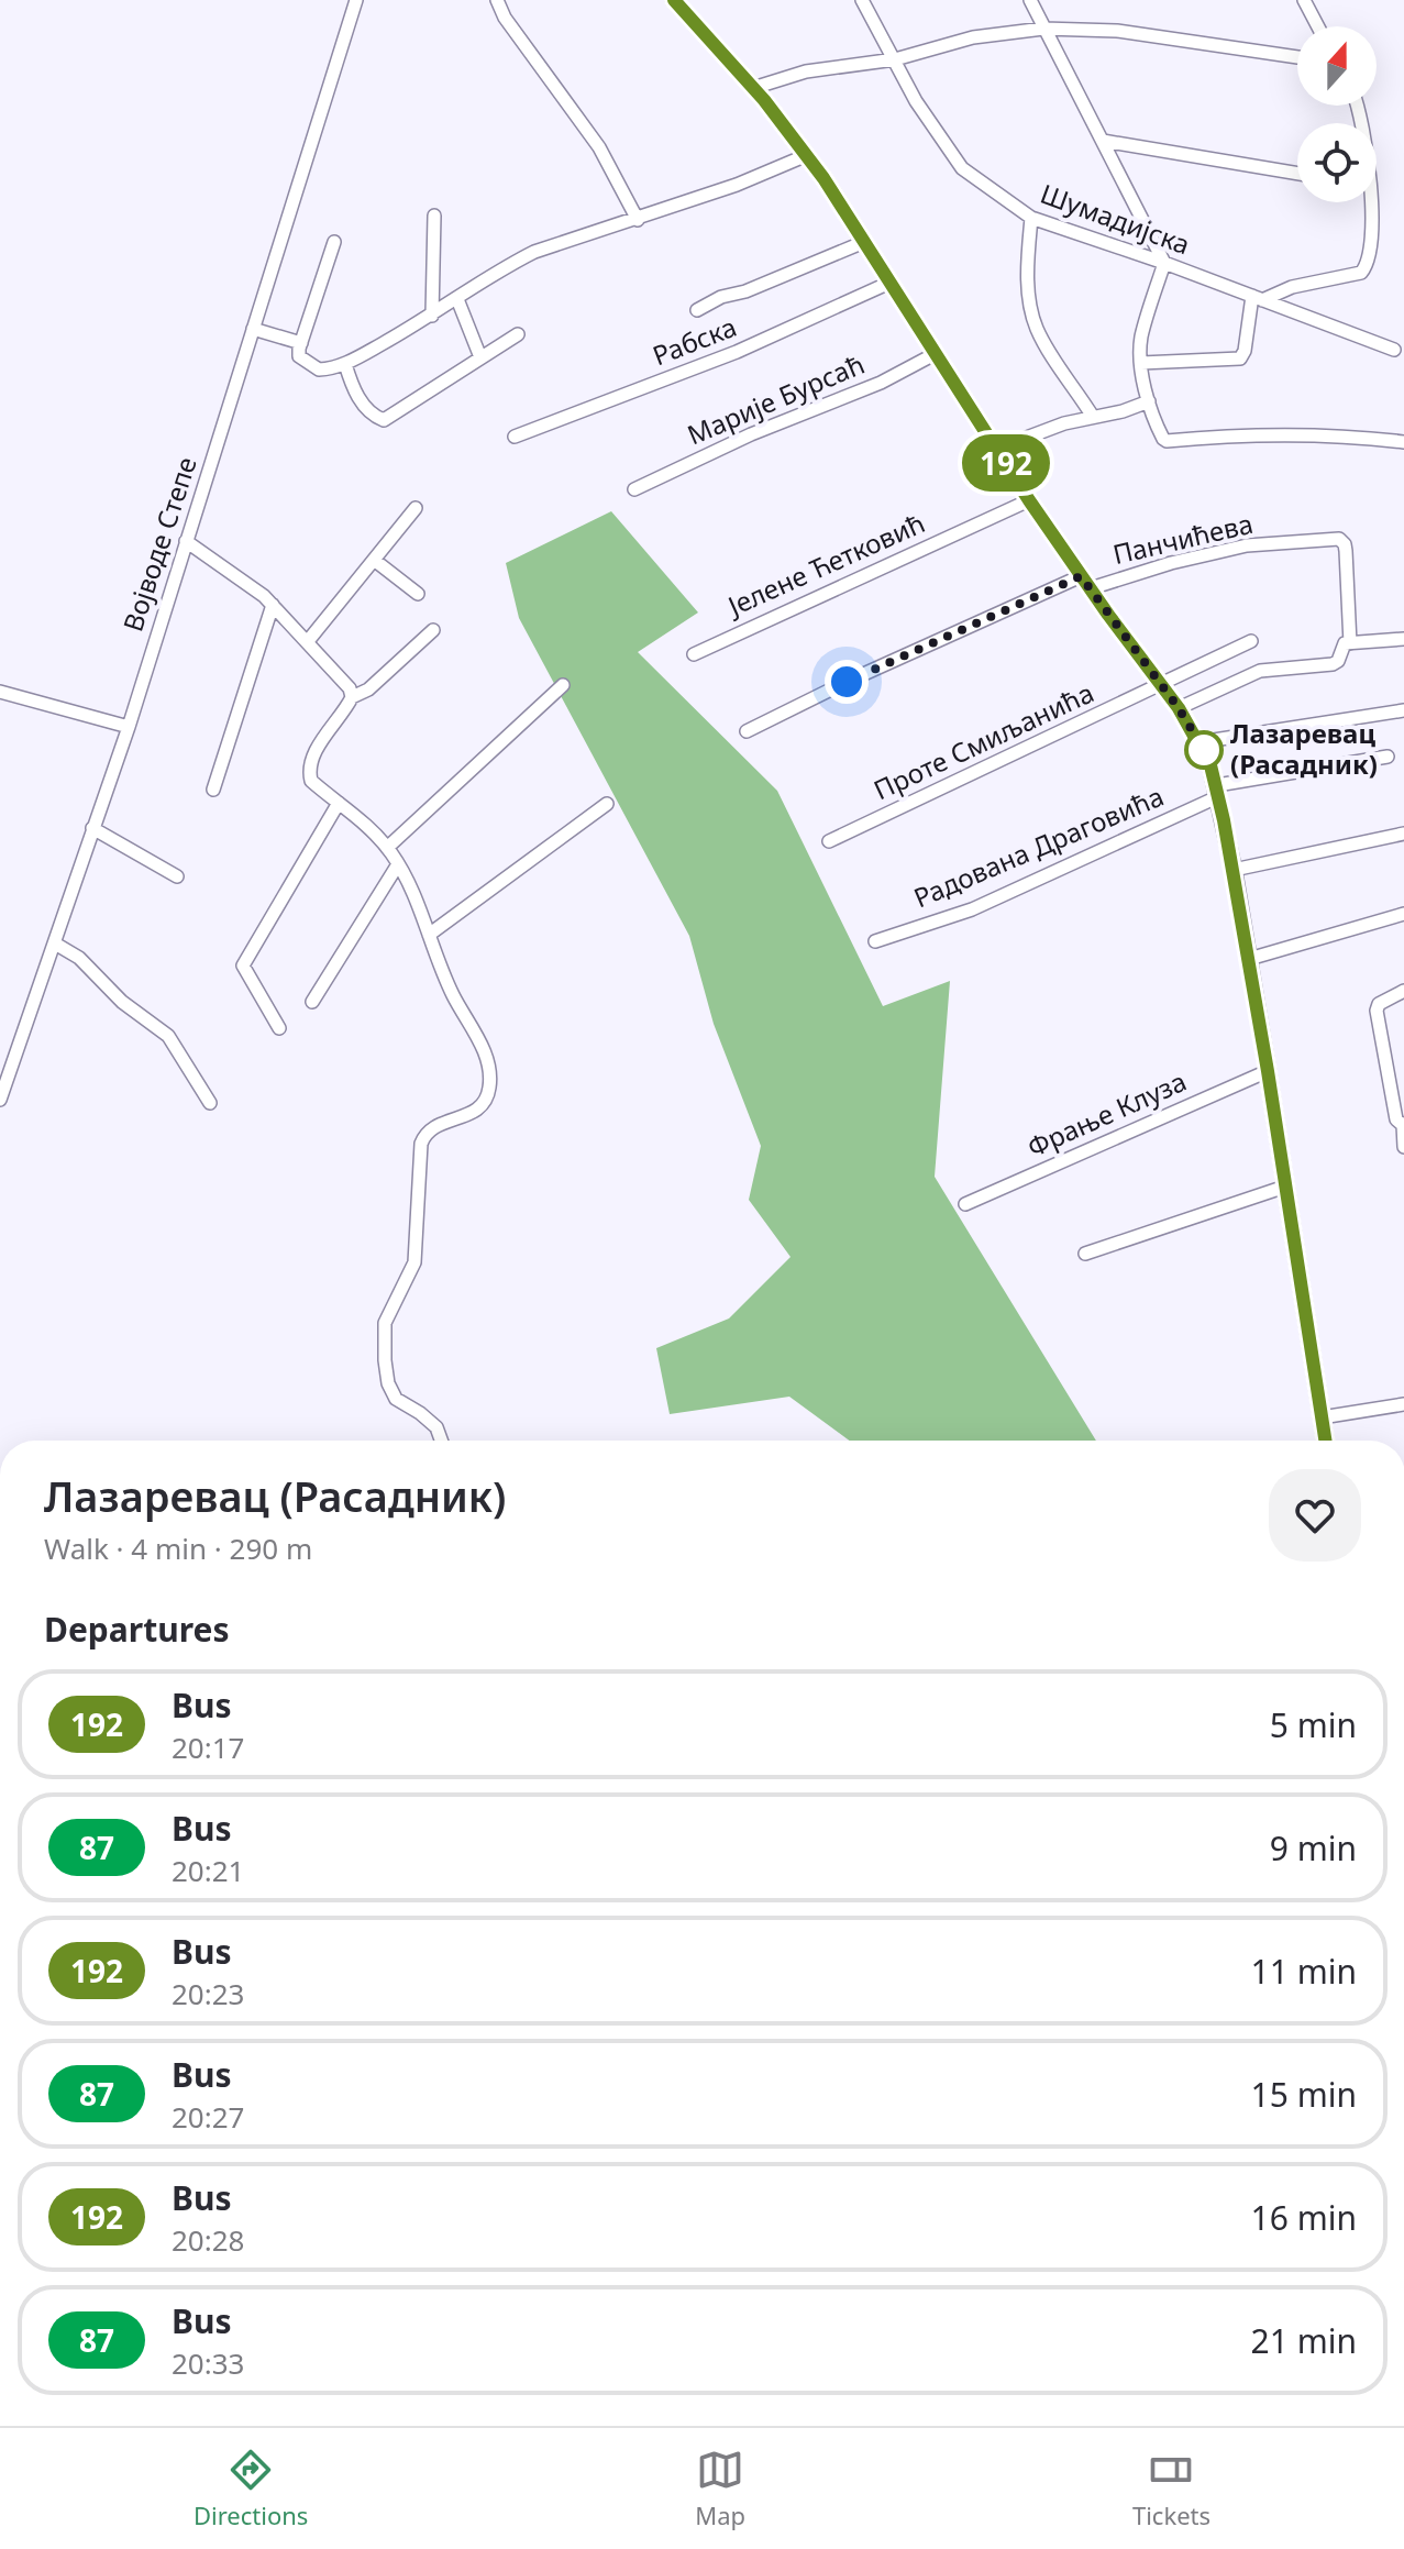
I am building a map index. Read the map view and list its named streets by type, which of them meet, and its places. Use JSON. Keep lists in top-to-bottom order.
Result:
{
  "streets": {
    "street": [
      "Шумадијска",
      "Рабска",
      "Марије Бурсаћ",
      "Панчићева",
      "Војводе Степе",
      "Јелене Ћетковић",
      "Проте Смиљанића",
      "Радована Драговића",
      "Фрање Клуза"
    ]
  },
  "places": ["Лазаревац (Расадник)"],
  "lines": ["bus line 192"],
  "north": "top",
  "page": {
    "on_map": "192",
    "heading": [
      ["Лазаревац (Расадник)", "Walk · 4 min · 290 m"],
      "Departures"
    ],
    "list": [
      {
        "mark": "192",
        "name": "Bus",
        "note": "20:17",
        "value": "5 min"
      },
      {
        "mark": "87",
        "name": "Bus",
        "note": "20:21",
        "value": "9 min"
      },
      {
        "mark": "192",
        "name": "Bus",
        "note": "20:23",
        "value": "11 min"
      },
      {
        "mark": "87",
        "name": "Bus",
        "note": "20:27",
        "value": "15 min"
      },
      {
        "mark": "192",
        "name": "Bus",
        "note": "20:28",
        "value": "16 min"
      },
      {
        "mark": "87",
        "name": "Bus",
        "note": "20:33",
        "value": "21 min"
      }
    ],
    "tabs": ["Directions", "Map", "Tickets"]
  }
}
